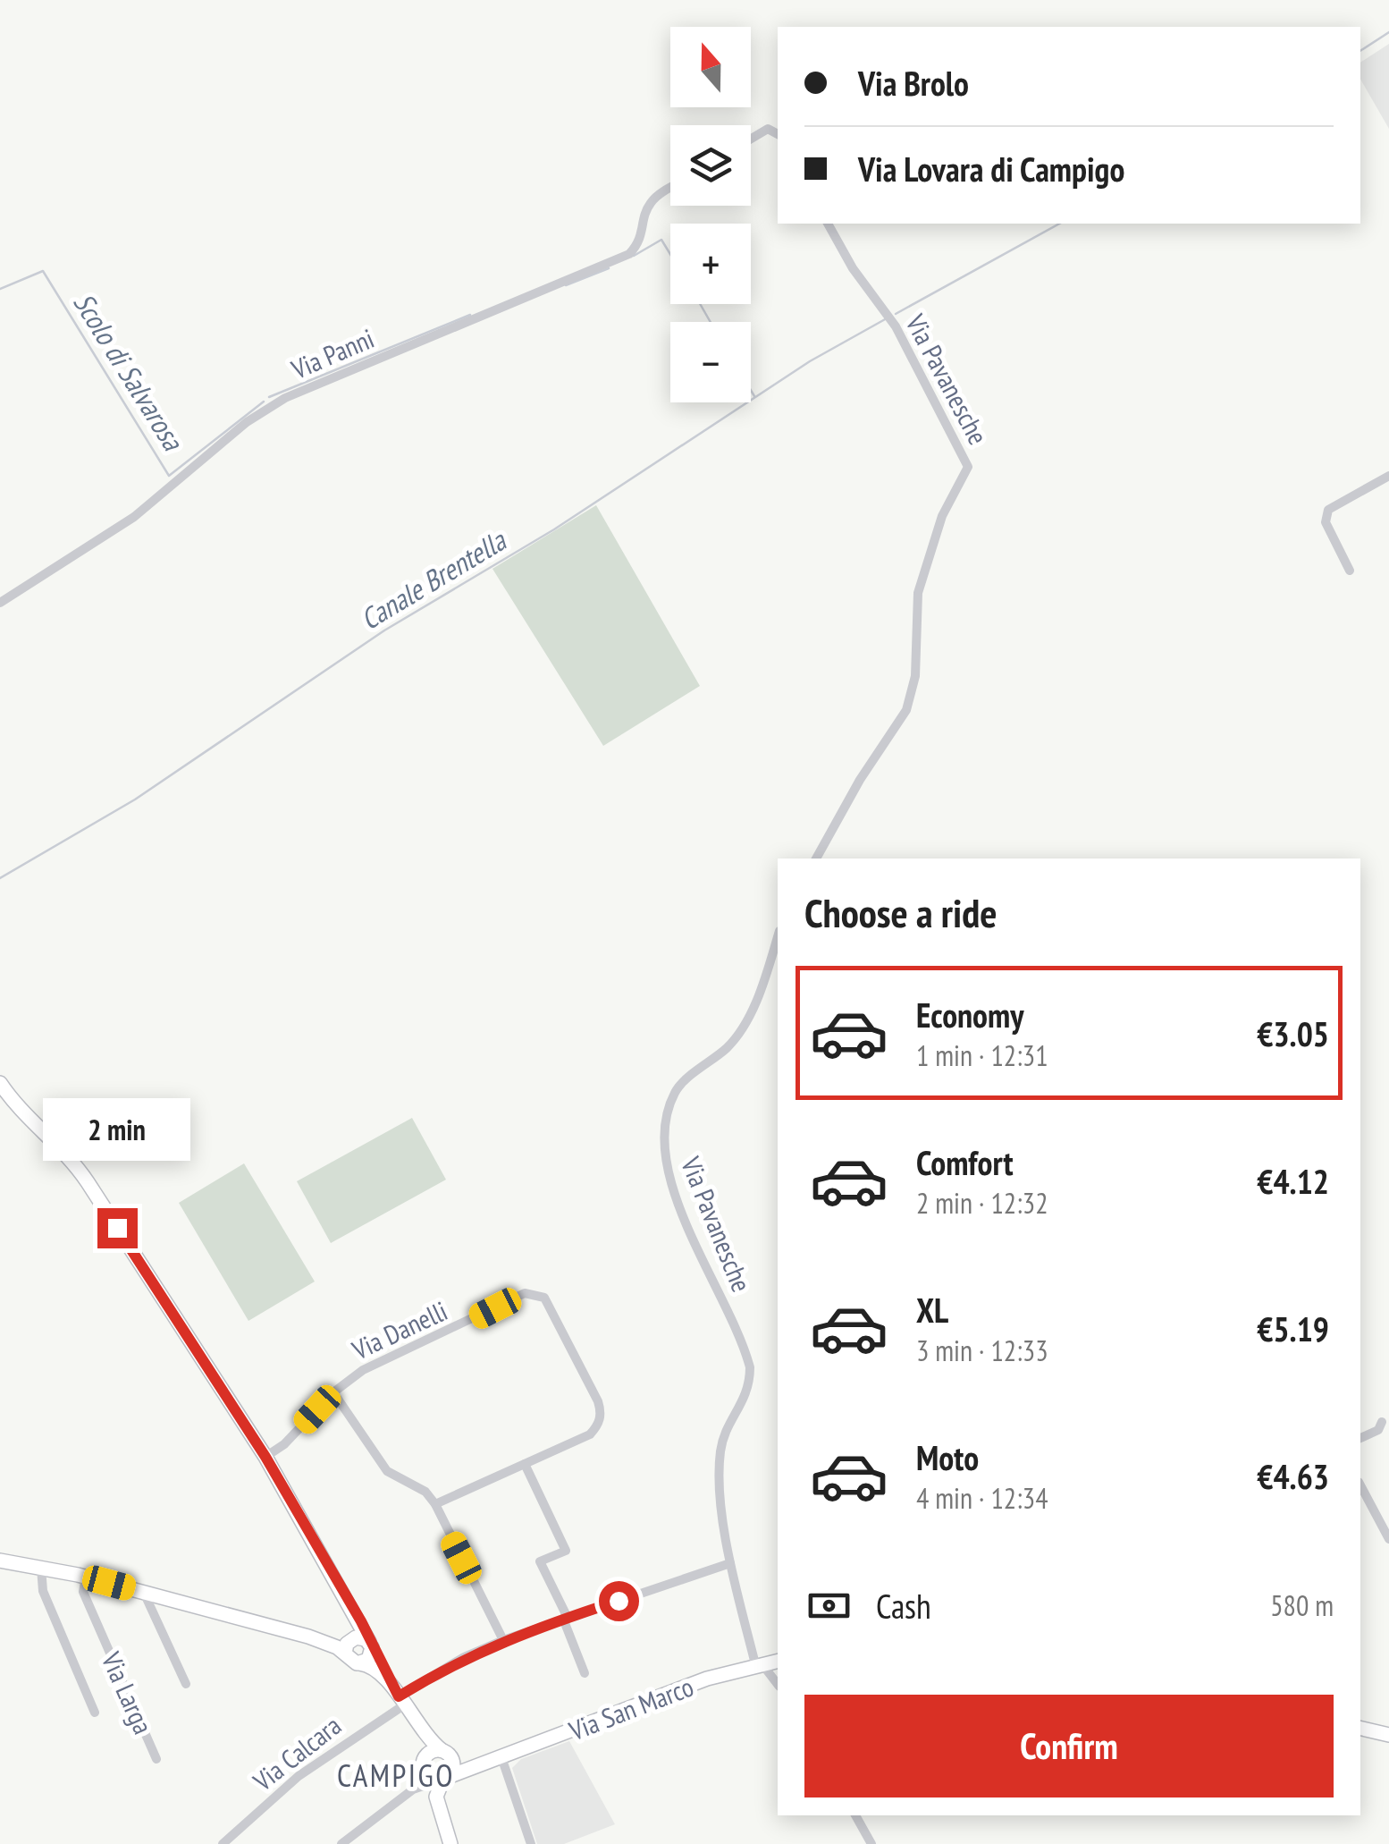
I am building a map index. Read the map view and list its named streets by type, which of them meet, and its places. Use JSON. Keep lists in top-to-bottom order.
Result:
{
  "streets": {
    "street": [
      "Via Panni",
      "Via Pavanesche",
      "Via Danelli",
      "Via Larga",
      "Via San Marco",
      "Via Calcara"
    ]
  },
  "crossings": [
    ["Via Pavanesche", "Via San Marco"],
    ["Via Pavanesche", "Via Calcara"]
  ],
  "districts": ["CAMPIGO"],
  "water": ["Scolo di Salvarosa", "Canale Brentella"],
  "north": "top",
  "page": {
    "map_buttons": ["+", "−"],
    "banner": ["Via Brolo", "Via Lovara di Campigo"],
    "heading": "Choose a ride",
    "list": [
      {
        "name": "Economy",
        "note": "1 min · 12:31",
        "value": "€3.05"
      },
      {
        "name": "Comfort",
        "note": "2 min · 12:32",
        "value": "€4.12"
      },
      {
        "name": "XL",
        "note": "3 min · 12:33",
        "value": "€5.19"
      },
      {
        "name": "Moto",
        "note": "4 min · 12:34",
        "value": "€4.63"
      }
    ],
    "bubble": "2 min",
    "pay": ["Cash", "580 m"],
    "buttons": "Confirm"
  }
}
